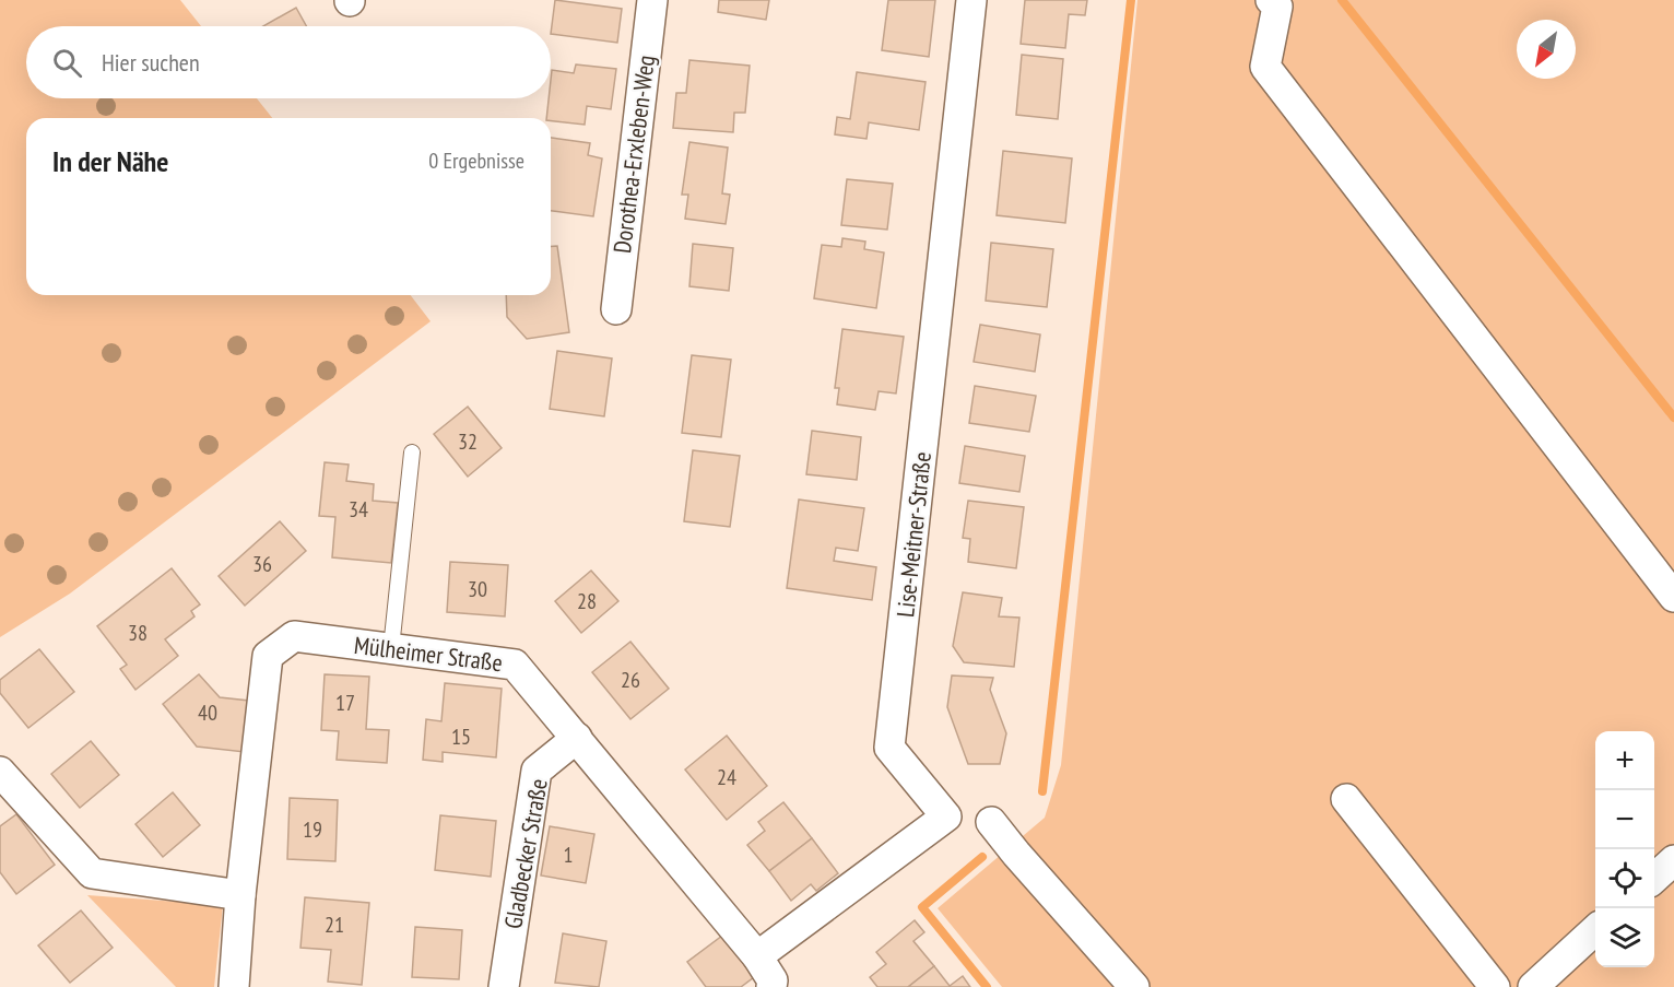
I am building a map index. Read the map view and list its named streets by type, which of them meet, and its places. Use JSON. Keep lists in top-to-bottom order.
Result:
{
  "streets": {
    "street": [
      "Dorothea-Erxleben-Weg",
      "Lise-Meitner-Straße",
      "Mülheimer Straße",
      "Gladbecker Straße"
    ]
  },
  "crossings": [
    ["Mülheimer Straße", "Gladbecker Straße"]
  ],
  "house_numbers": [
    "32",
    "34",
    "36",
    "30",
    "28",
    "38",
    "26",
    "17",
    "40",
    "15",
    "24",
    "19",
    "1",
    "21"
  ],
  "north": "bottom left",
  "page": {
    "search": "Hier suchen",
    "heading": ["In der Nähe", "0 Ergebnisse"],
    "map_buttons": ["+", "−"]
  }
}
